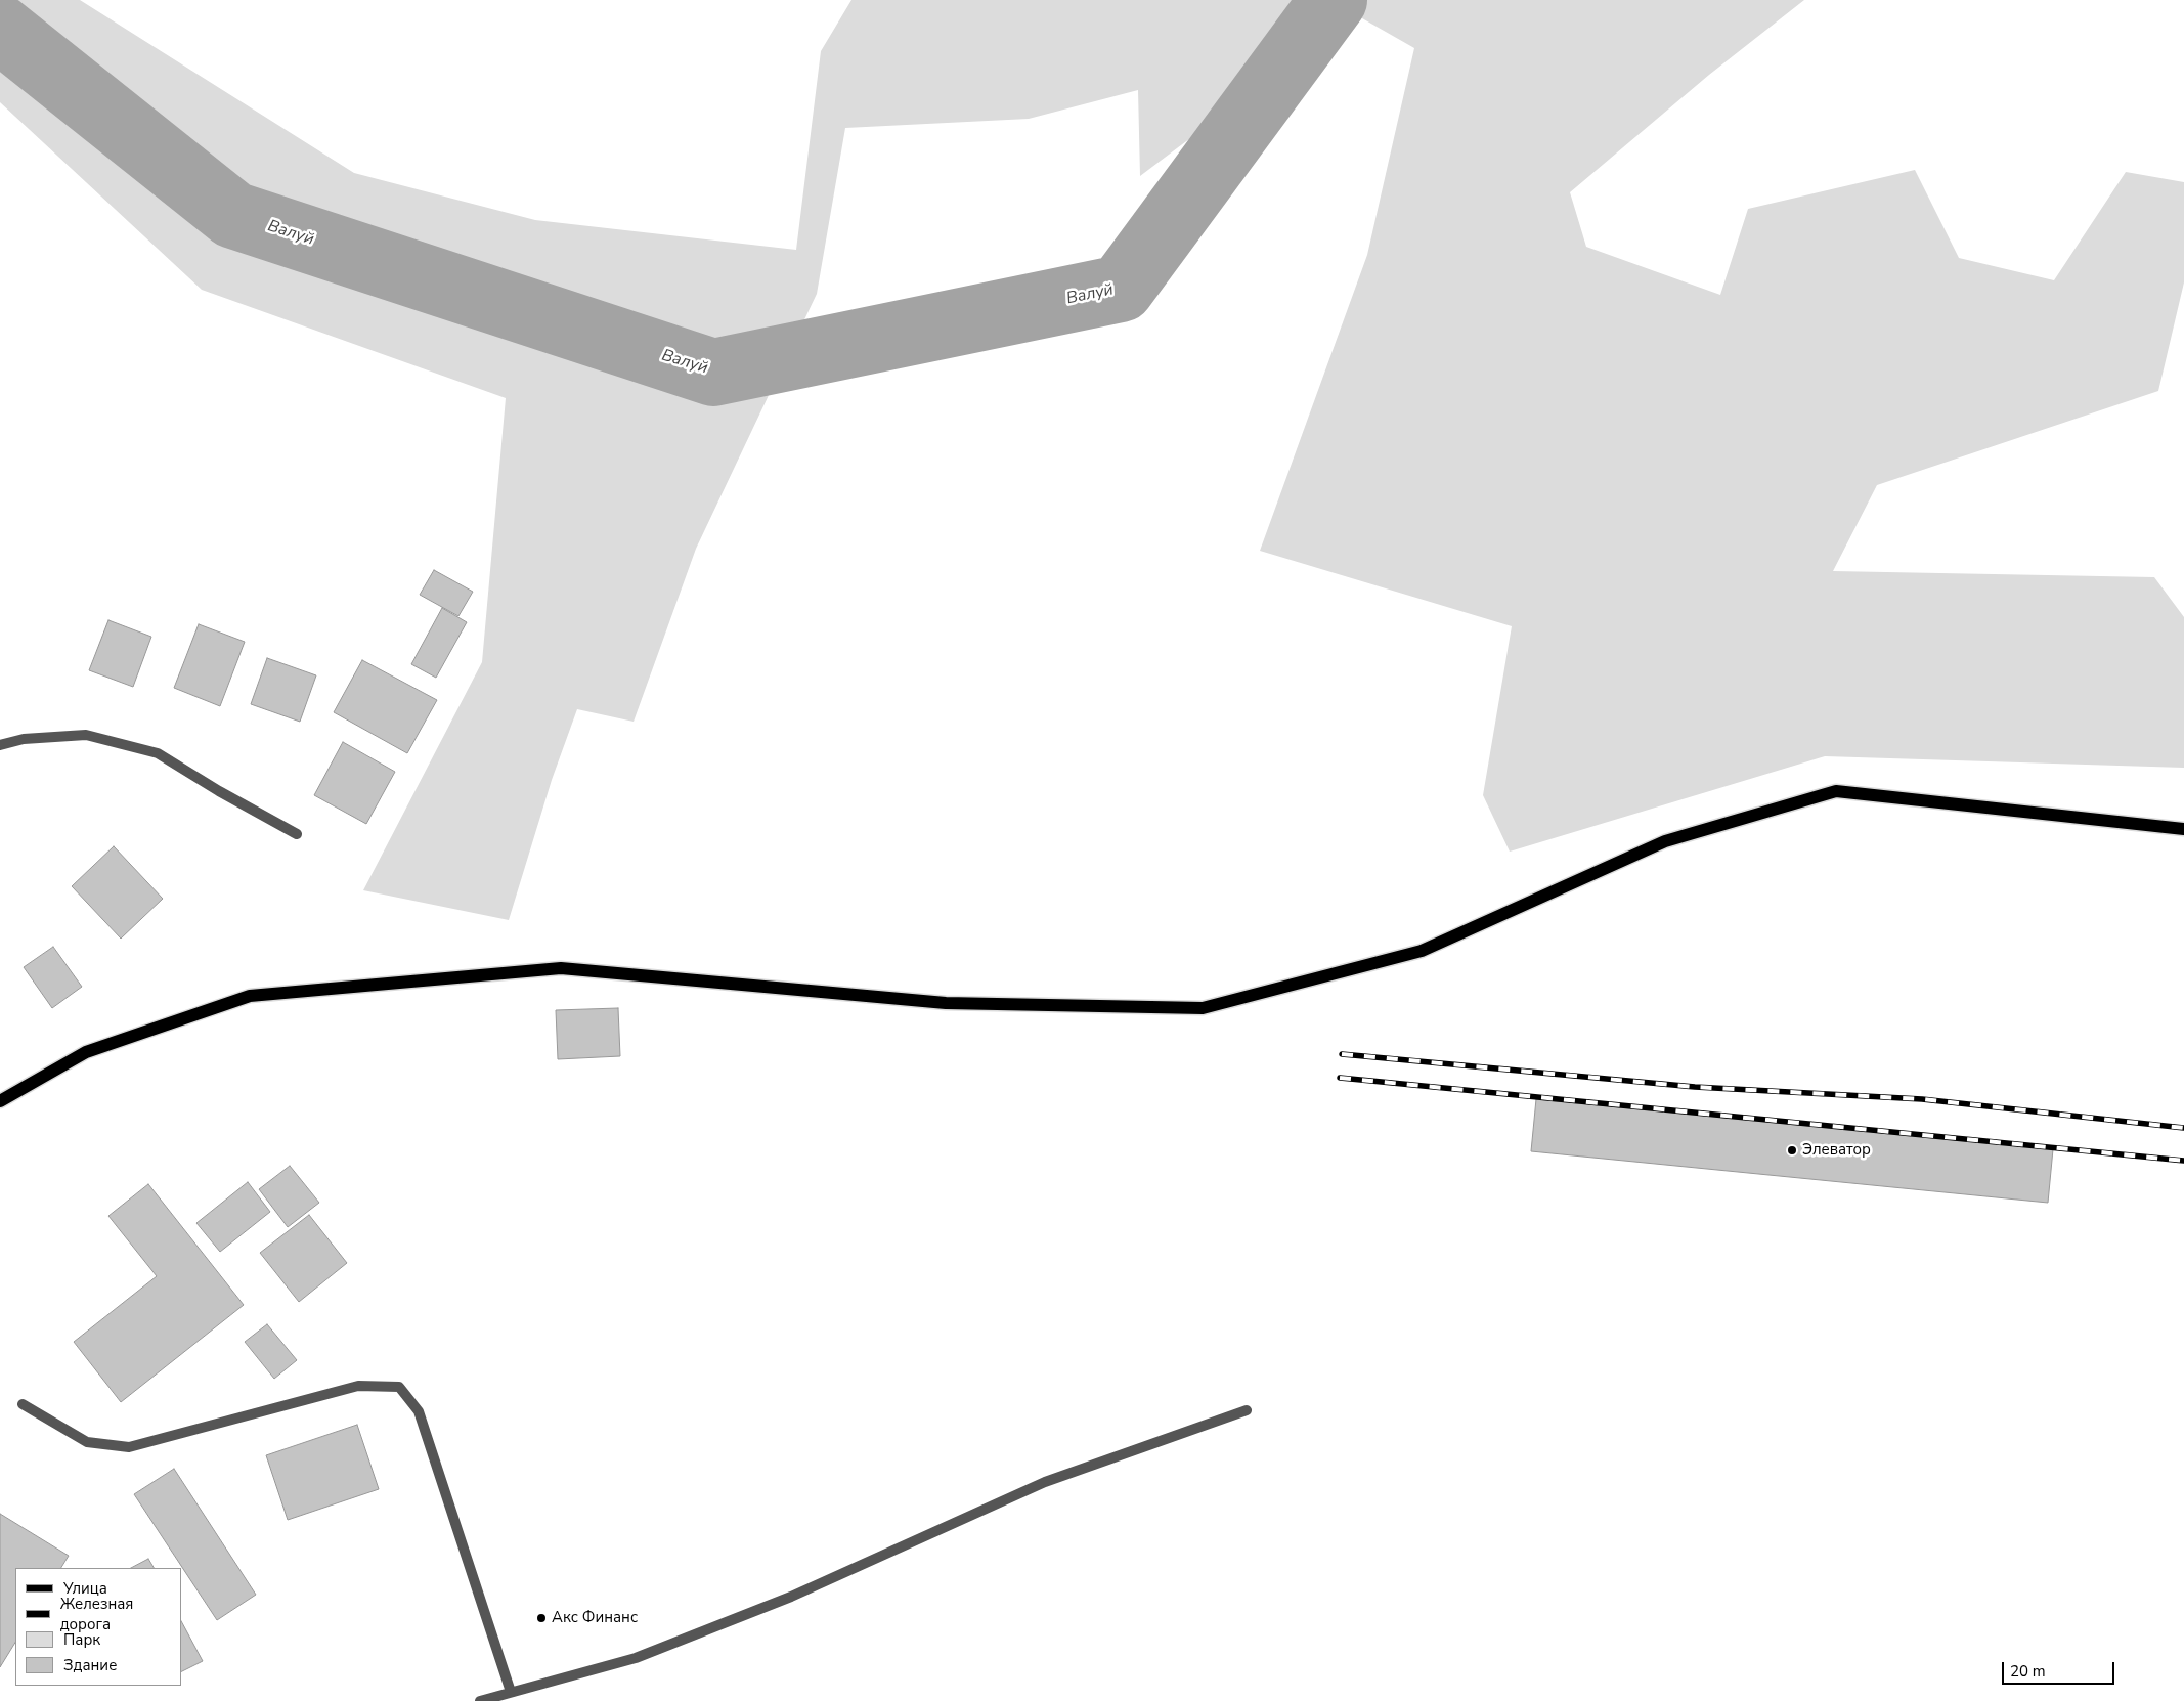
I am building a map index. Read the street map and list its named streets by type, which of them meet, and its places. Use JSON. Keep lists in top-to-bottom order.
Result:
{
  "water": ["Валуй"],
  "places": ["Элеватор", "Акс Финанс"],
  "legend": [
    "Улица",
    "Железная дорога",
    "Парк",
    "Здание"
  ],
  "scale_bar": "20 m"
}
